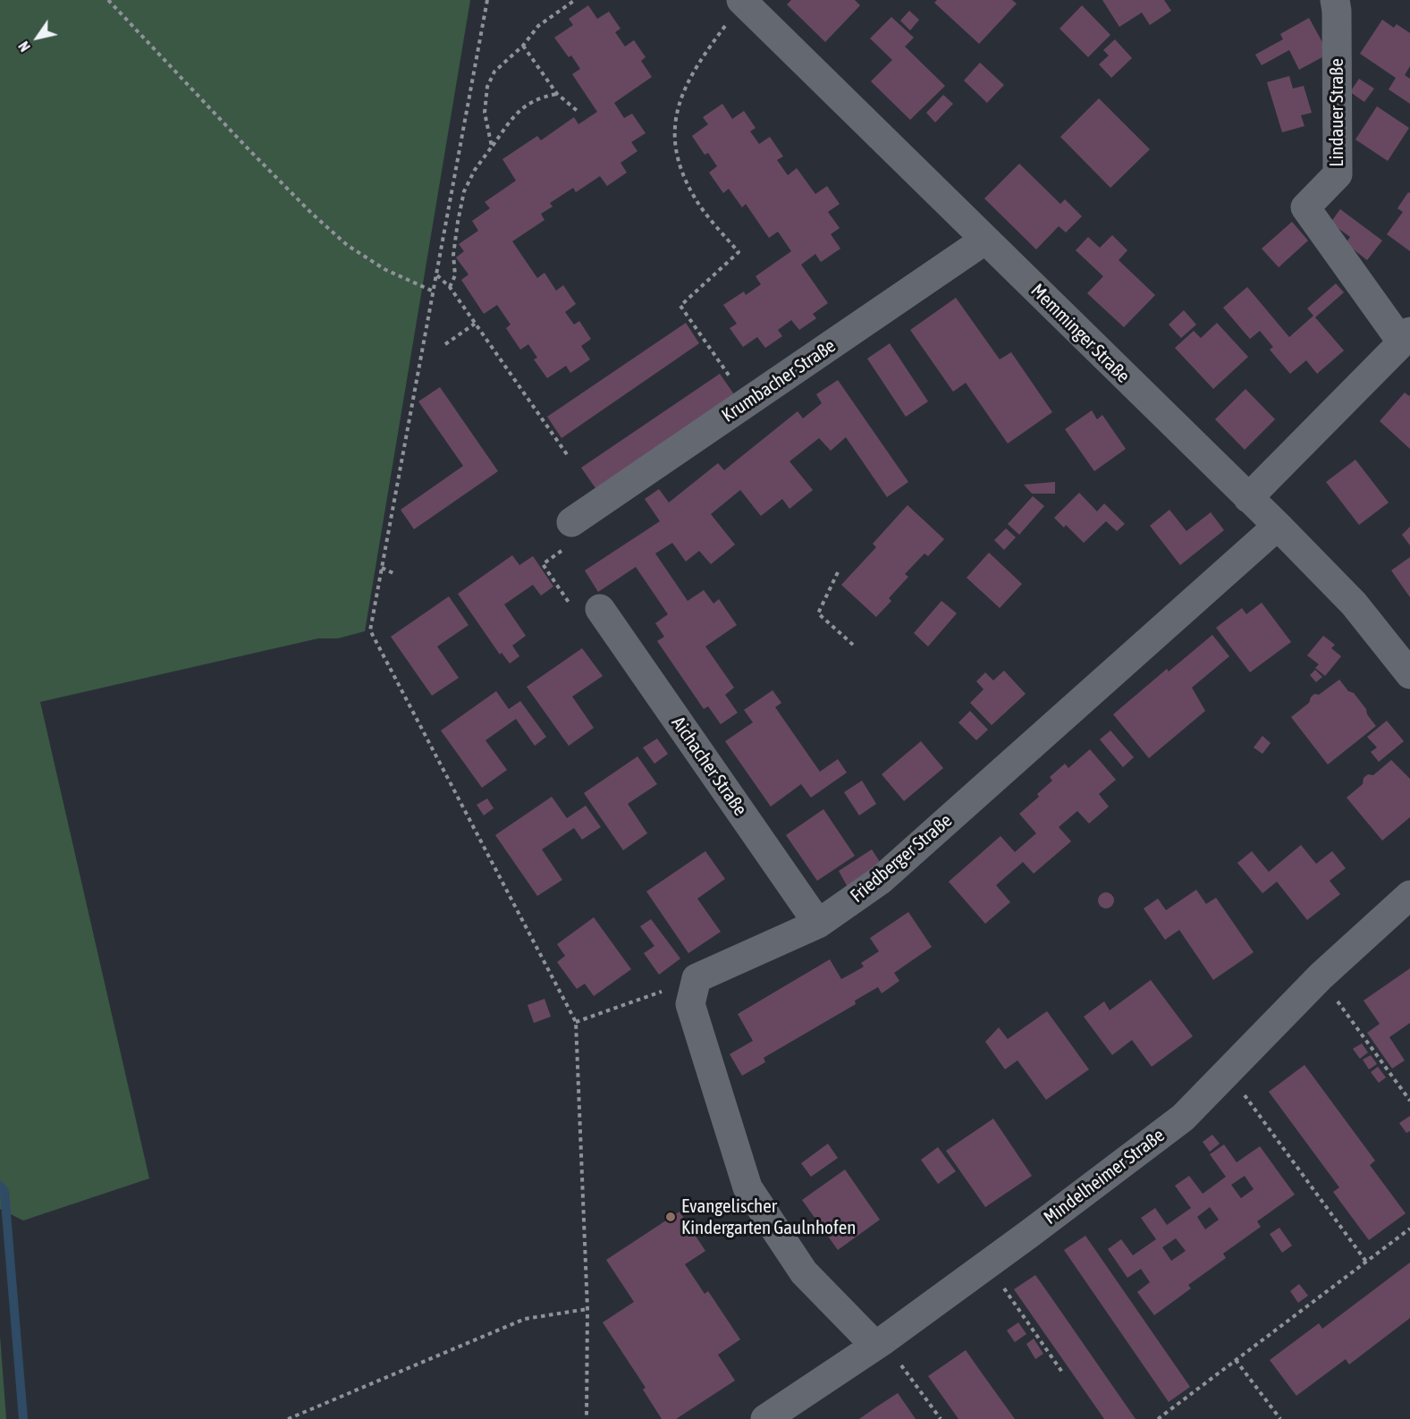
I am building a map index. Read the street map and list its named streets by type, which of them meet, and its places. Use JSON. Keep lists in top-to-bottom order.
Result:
{
  "streets": {
    "street": [
      "Lindauer Straße",
      "Memminger Straße",
      "Krumbacher Straße",
      "Aichacher Straße",
      "Friedberger Straße",
      "Mindelheimer Straße"
    ]
  },
  "crossings": [
    ["Lindauer Straße", "Memminger Straße"],
    ["Memminger Straße", "Krumbacher Straße"],
    ["Memminger Straße", "Friedberger Straße"],
    ["Aichacher Straße", "Friedberger Straße"]
  ],
  "places": ["Evangelischer Kindergarten Gaulnhofen"],
  "north": "bottom left"
}
